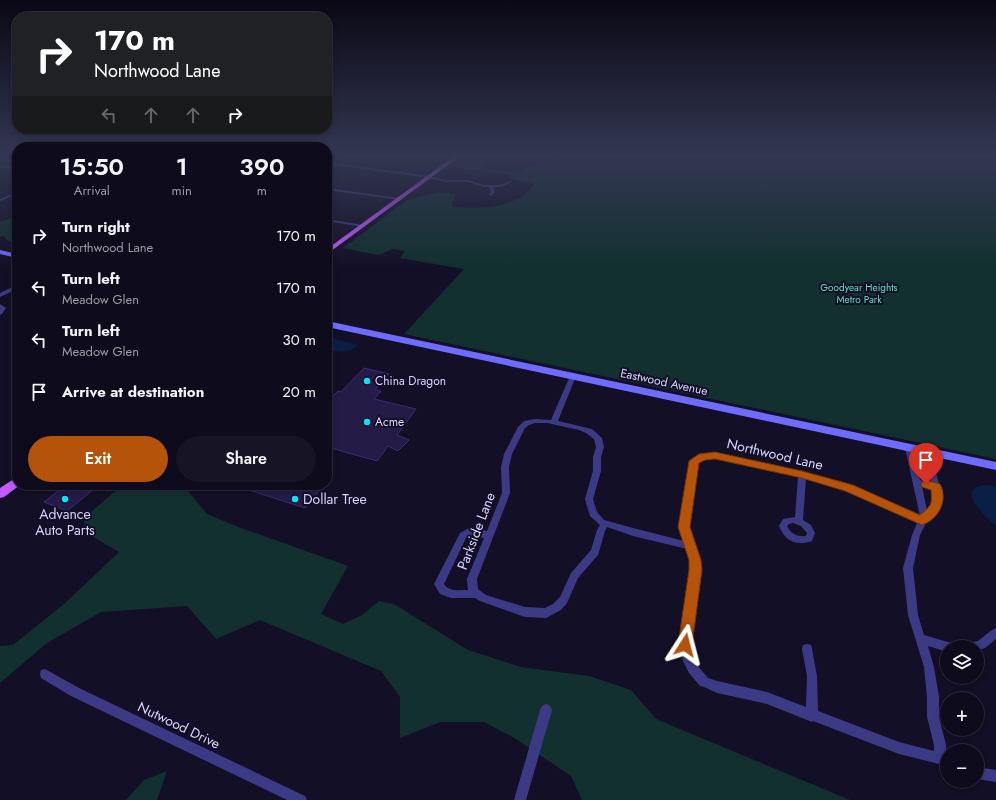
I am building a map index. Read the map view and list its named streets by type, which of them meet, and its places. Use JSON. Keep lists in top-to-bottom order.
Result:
{
  "streets": {
    "street": [
      "Eastwood Avenue",
      "Northwood Lane",
      "Parkside Lane",
      "Nutwood Drive"
    ]
  },
  "parks": ["Goodyear Heights Metro Park"],
  "places": [
    "China Dragon",
    "Acme",
    "Advance Auto Parts",
    "Dollar Tree"
  ],
  "page": {
    "turn": ["170 m", "Northwood Lane"],
    "eta": [
      "15:50",
      "Arrival",
      "1",
      "min",
      "390",
      "m"
    ],
    "list": [
      {
        "name": "Turn right",
        "note": "Northwood Lane",
        "value": "170 m"
      },
      {
        "name": "Turn left",
        "note": "Meadow Glen",
        "value": "170 m"
      },
      {
        "name": "Turn left",
        "note": "Meadow Glen",
        "value": "30 m"
      },
      {
        "name": "Arrive at destination",
        "value": "20 m"
      }
    ],
    "buttons": ["Exit", "Share"],
    "map_buttons": ["+", "−"]
  }
}
